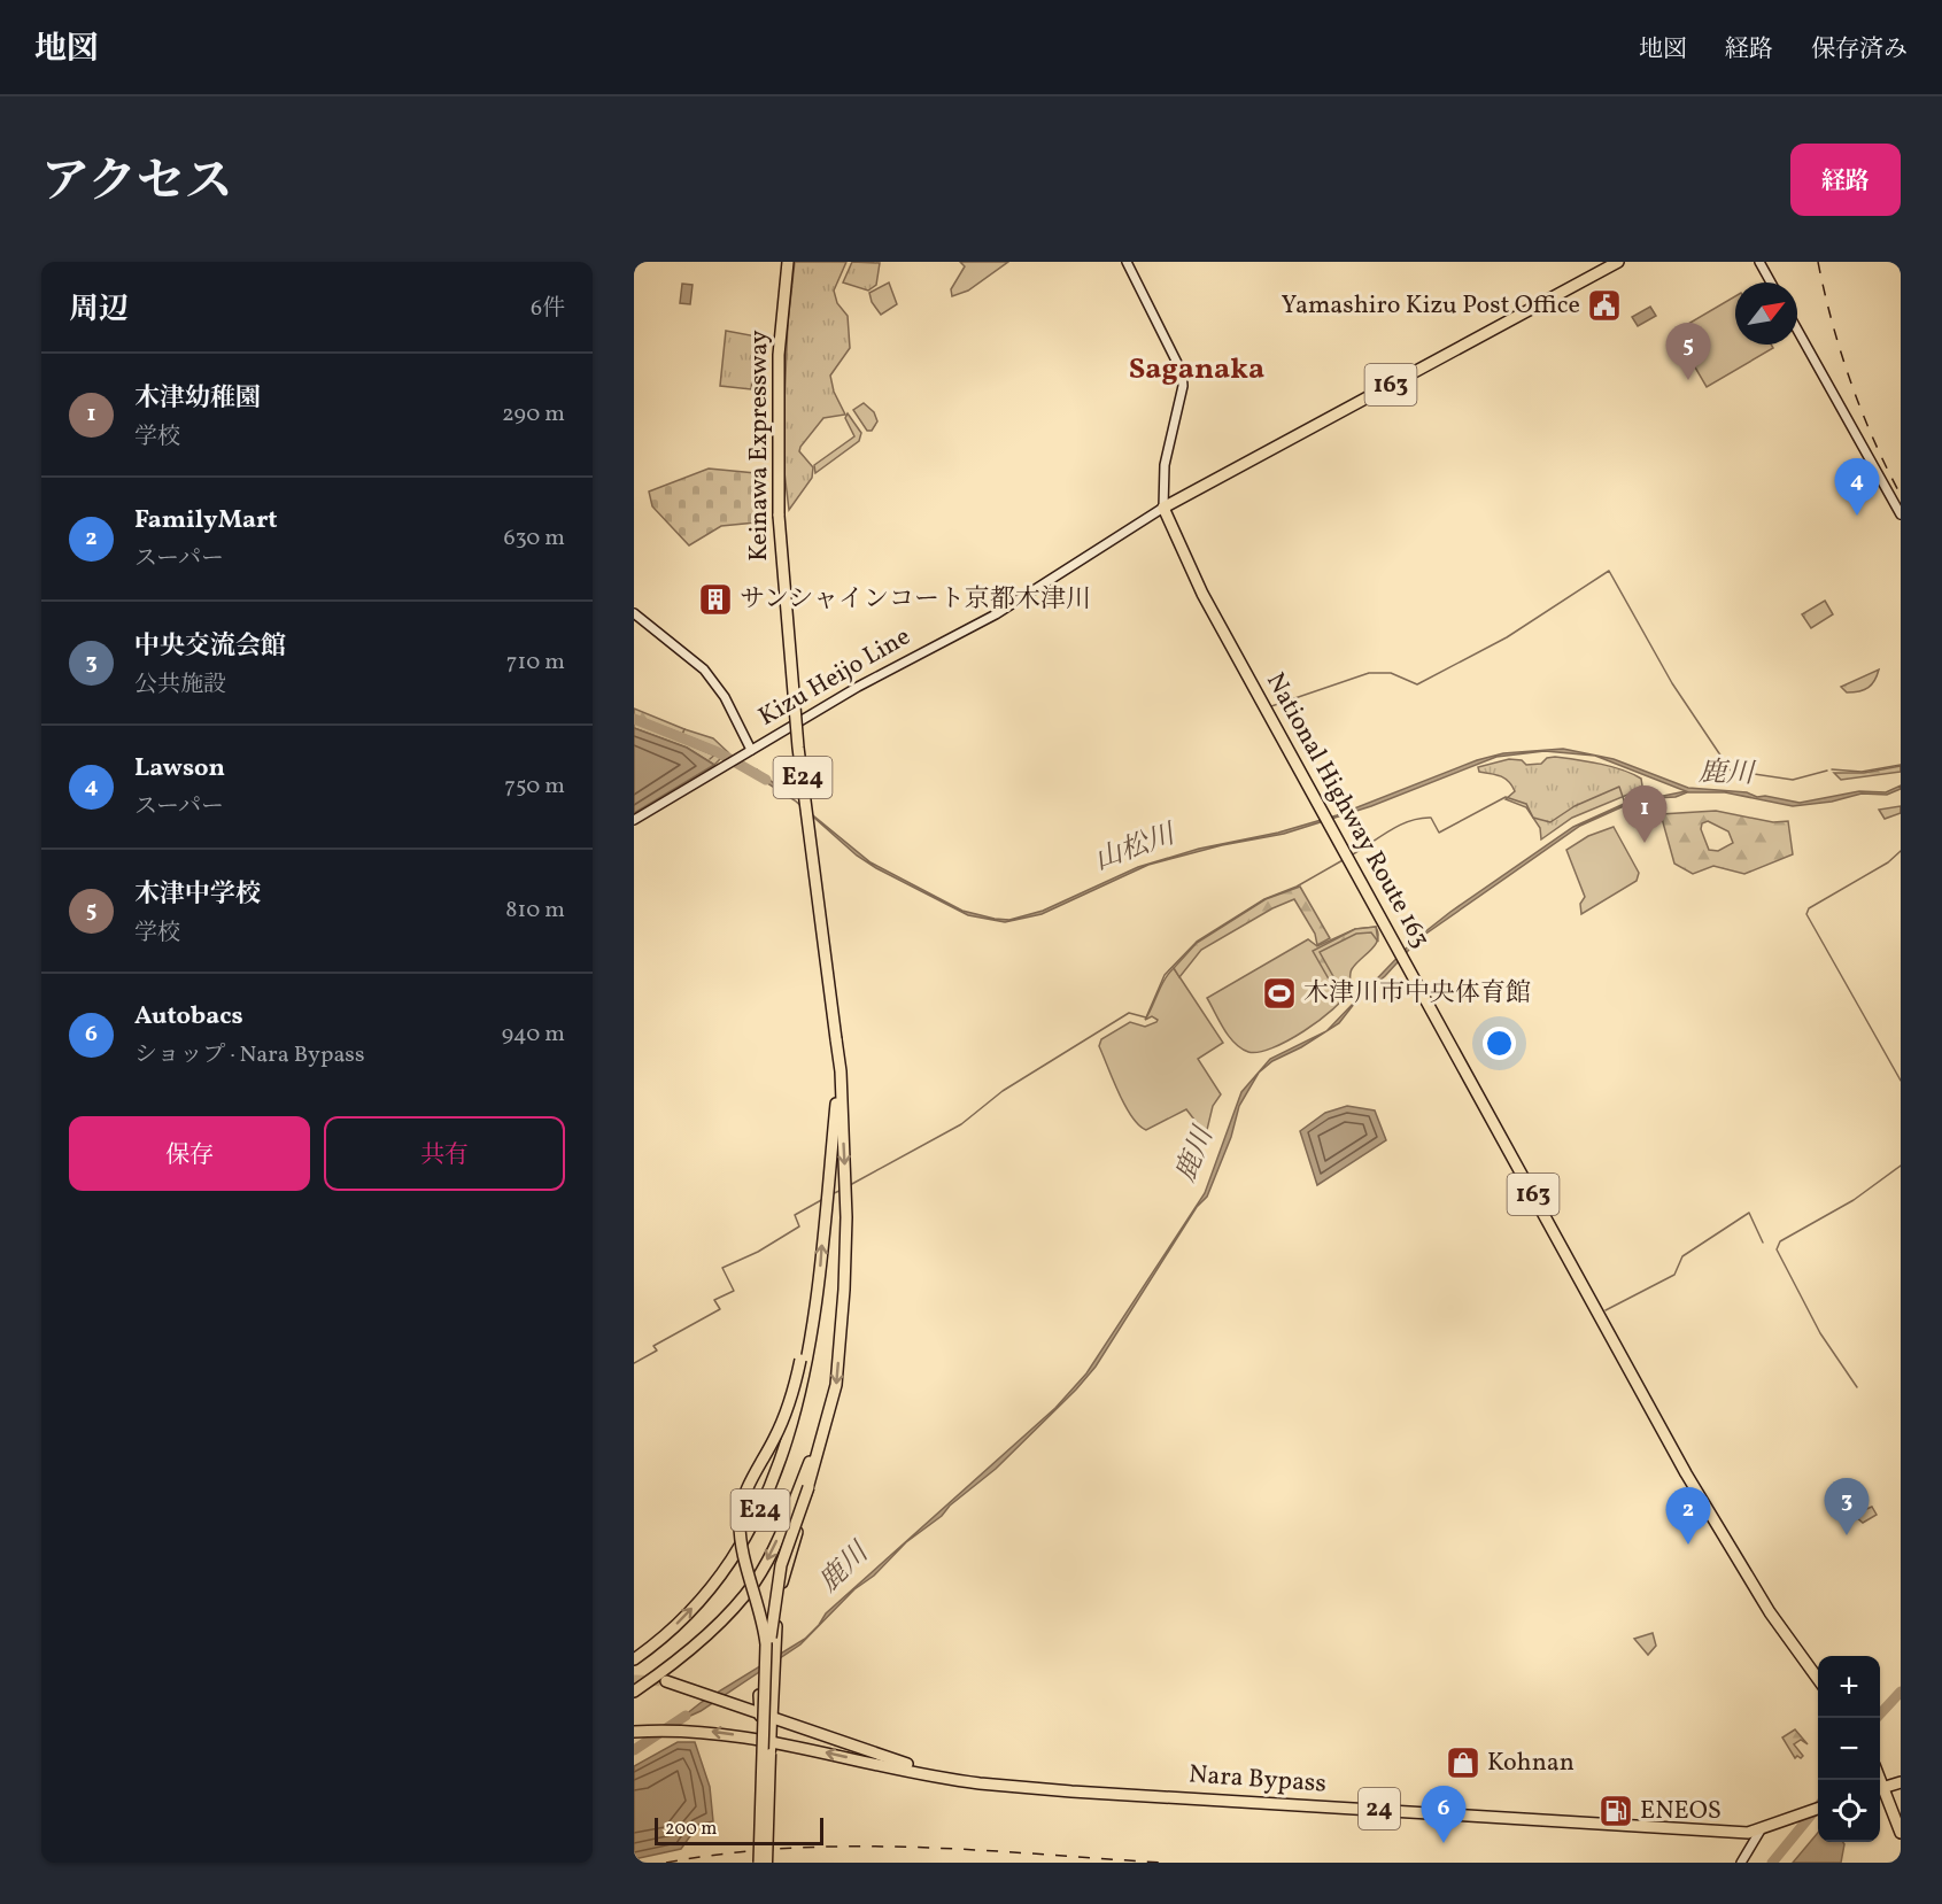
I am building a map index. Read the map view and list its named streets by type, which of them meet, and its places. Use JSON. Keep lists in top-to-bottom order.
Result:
{
  "streets": {
    "highway": [
      "163",
      "Keinawa Expressway",
      "E24",
      "National Highway Route 163",
      "Nara Bypass",
      "24"
    ],
    "main road": ["Kizu Heijo Line"]
  },
  "crossings": [
    ["163", "Kizu Heijo Line"],
    ["163", "National Highway Route 163"],
    ["Keinawa Expressway", "E24"],
    ["Kizu Heijo Line", "National Highway Route 163"],
    ["Nara Bypass", "24"]
  ],
  "districts": ["Saganaka"],
  "water": ["鹿川", "山松川"],
  "places": {
    "public building": ["Yamashiro Kizu Post Office"],
    "building": ["サンシャインコート京都木津川"],
    "sports": ["木津川市中央体育館"],
    "shop": ["Kohnan"],
    "fuel station": ["ENEOS"]
  },
  "scale_bar": "200 m",
  "north": "top right",
  "page": {
    "header": "地図",
    "nav": ["地図", "経路", "保存済み"],
    "title": "アクセス",
    "buttons": [
      "経路",
      ["保存", "共有"]
    ],
    "heading": ["周辺", "6件"],
    "pins": [
      "5",
      "4",
      "1",
      "3",
      "2",
      "6"
    ],
    "list": [
      {
        "mark": "1",
        "name": "木津幼稚園",
        "note": "学校",
        "value": "290 m"
      },
      {
        "mark": "2",
        "name": "FamilyMart",
        "note": "スーパー",
        "value": "630 m"
      },
      {
        "mark": "3",
        "name": "中央交流会館",
        "note": "公共施設",
        "value": "710 m"
      },
      {
        "mark": "4",
        "name": "Lawson",
        "note": "スーパー",
        "value": "750 m"
      },
      {
        "mark": "5",
        "name": "木津中学校",
        "note": "学校",
        "value": "810 m"
      },
      {
        "mark": "6",
        "name": "Autobacs",
        "note": "ショップ · Nara Bypass",
        "value": "940 m"
      }
    ],
    "map_buttons": ["+", "−"],
    "scale": "200 m"
  }
}
